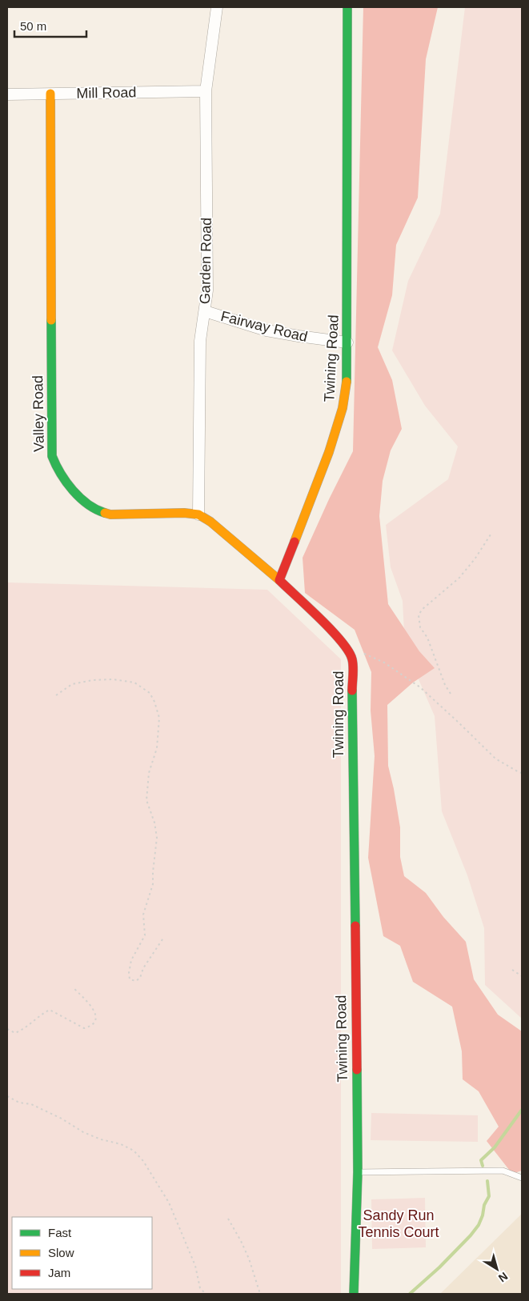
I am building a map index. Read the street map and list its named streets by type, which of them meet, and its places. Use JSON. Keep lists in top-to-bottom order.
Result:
{
  "streets": {
    "street": [
      "Mill Road",
      "Garden Road",
      "Fairway Road",
      "Twining Road",
      "Valley Road"
    ]
  },
  "crossings": [
    ["Mill Road", "Garden Road"],
    ["Mill Road", "Valley Road"],
    ["Garden Road", "Fairway Road"],
    ["Garden Road", "Valley Road"],
    ["Fairway Road", "Twining Road"],
    ["Twining Road", "Valley Road"]
  ],
  "parks": ["Sandy Run Tennis Court"],
  "legend": ["Fast", "Slow", "Jam"],
  "scale_bar": "50 m",
  "north": "bottom right"
}
